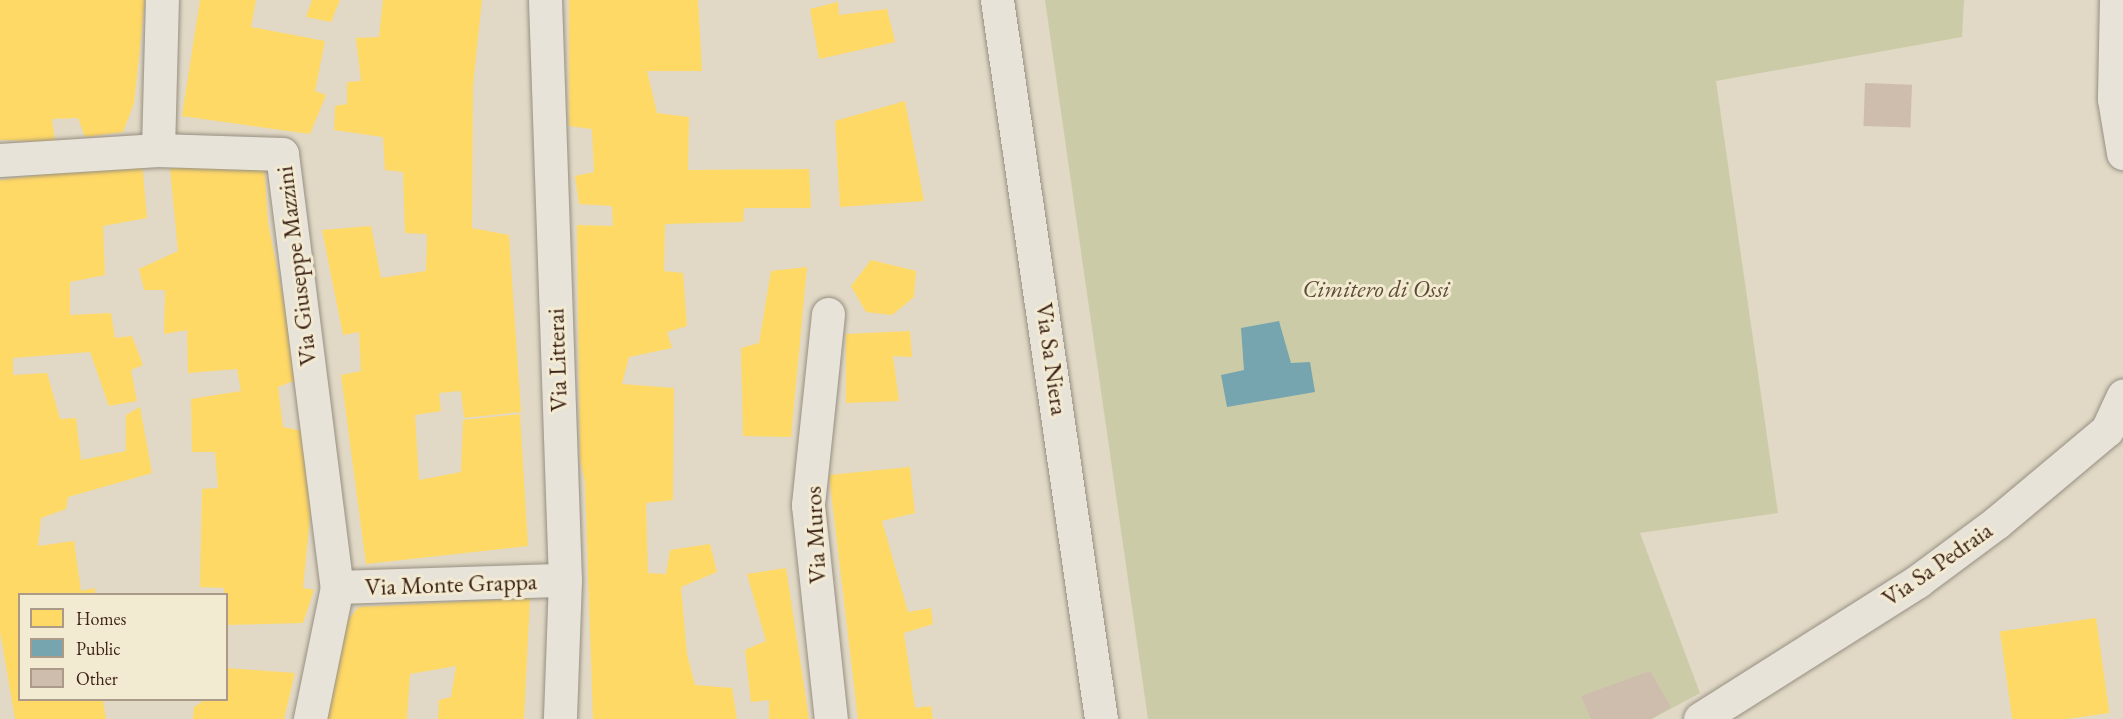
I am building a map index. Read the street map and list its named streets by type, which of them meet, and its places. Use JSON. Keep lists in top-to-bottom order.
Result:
{
  "streets": {
    "street": [
      "Via Giuseppe Mazzini",
      "Via Sa Niera",
      "Via Litterai",
      "Via Muros",
      "Via Sa Pedraia",
      "Via Monte Grappa"
    ]
  },
  "crossings": [
    ["Via Giuseppe Mazzini", "Via Monte Grappa"],
    ["Via Litterai", "Via Monte Grappa"]
  ],
  "parks": ["Cimitero di Ossi"],
  "legend": ["Homes", "Public", "Other"]
}
